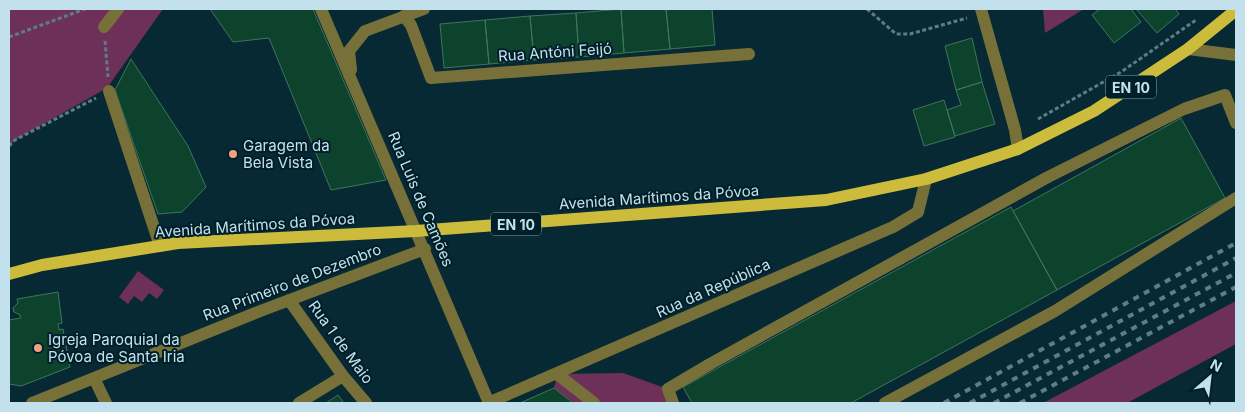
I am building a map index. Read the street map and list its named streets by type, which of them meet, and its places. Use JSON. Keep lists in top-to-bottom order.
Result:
{
  "streets": {
    "main road": ["EN 10", "Avenida Marítimos da Póvoa"],
    "street": [
      "Rua Antóni Feijó",
      "Rua Luis de Camões",
      "Rua Primeiro de Dezembro",
      "Rua da República",
      "Rua 1 de Maio"
    ]
  },
  "crossings": [
    ["Avenida Marítimos da Póvoa", "Rua Luis de Camões"],
    ["Avenida Marítimos da Póvoa", "Rua da República"],
    ["Rua Luis de Camões", "Rua Primeiro de Dezembro"],
    ["Rua Luis de Camões", "Rua da República"],
    ["Rua Primeiro de Dezembro", "Rua 1 de Maio"]
  ],
  "places": ["Garagem da Bela Vista", "Igreja Paroquial da Póvoa de Santa Iria"],
  "north": "top right"
}
